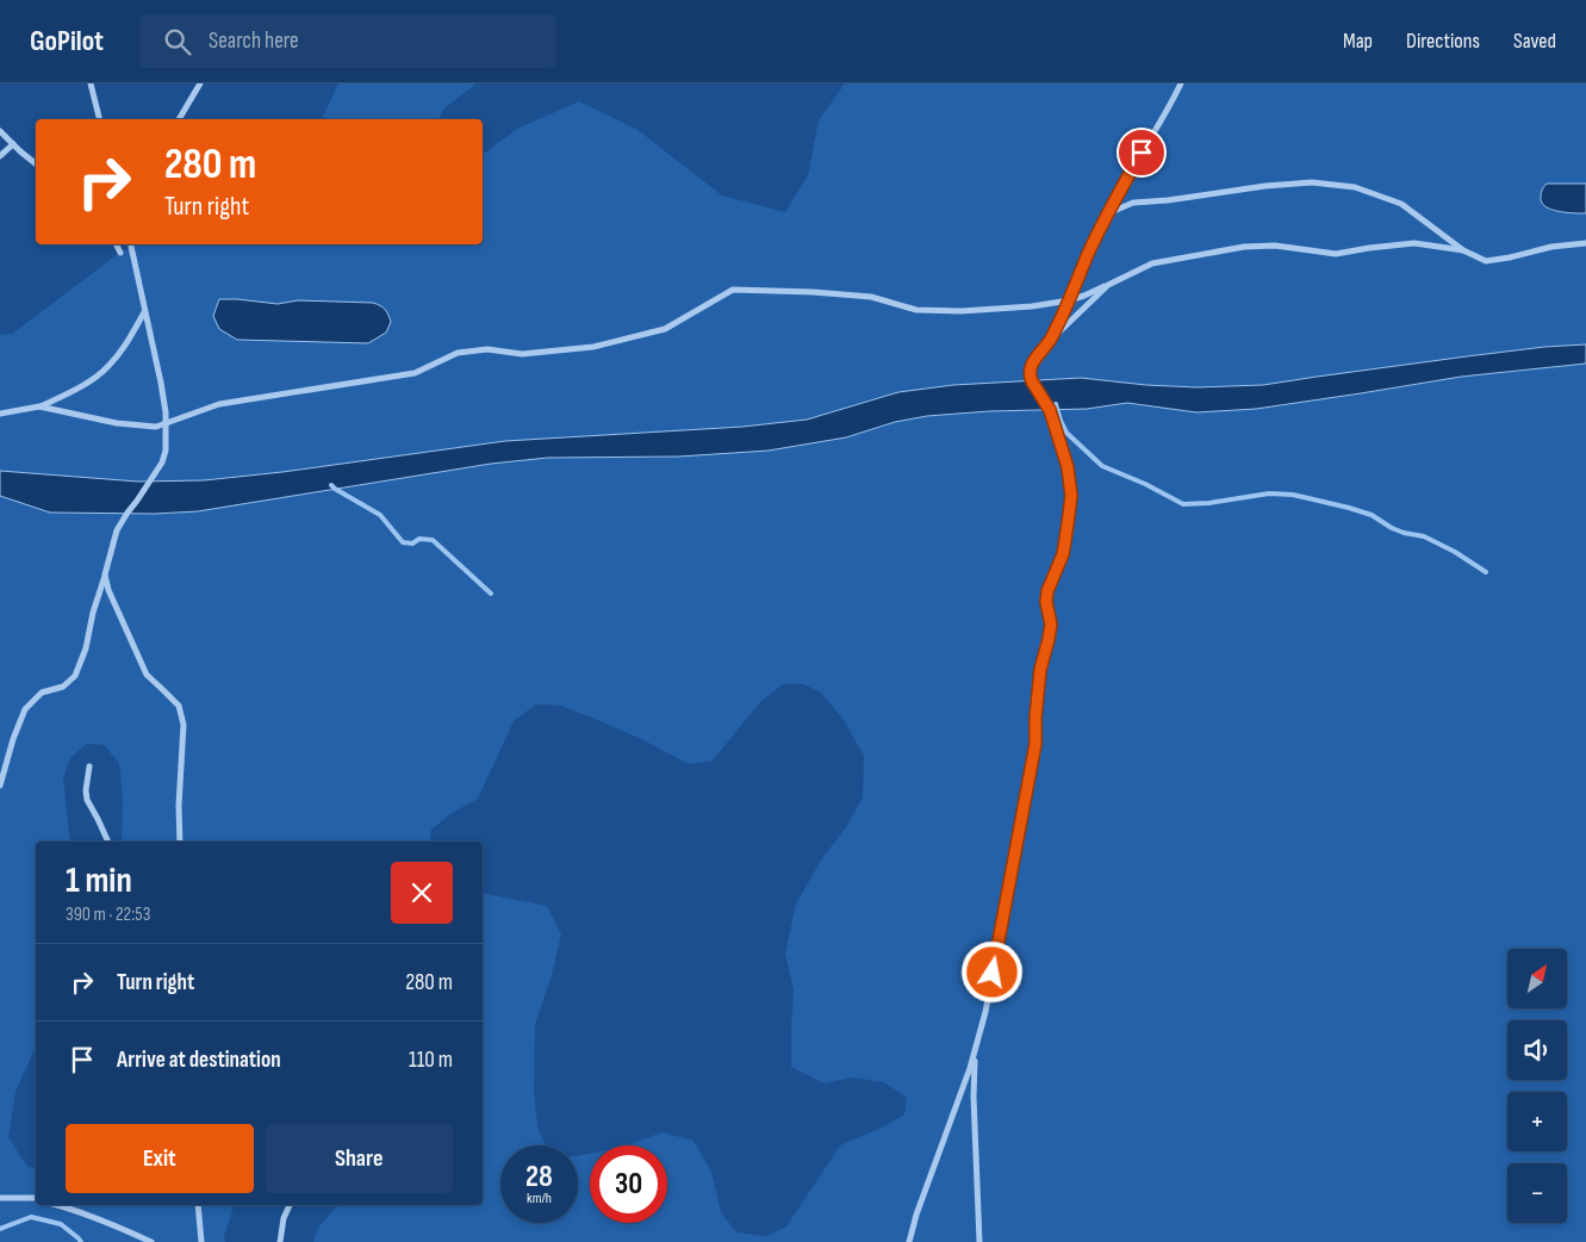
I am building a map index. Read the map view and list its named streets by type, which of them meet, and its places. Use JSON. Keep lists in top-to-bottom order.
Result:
{
  "north": "top right",
  "page": {
    "header": "GoPilot",
    "search": "Search here",
    "nav": ["Map", "Directions", "Saved"],
    "turn": ["280 m", "Turn right"],
    "heading": ["1 min", "390 m · 22:53"],
    "list": [
      {
        "name": "Turn right",
        "value": "280 m"
      },
      {
        "name": "Arrive at destination",
        "value": "110 m"
      }
    ],
    "map_buttons": ["+", "−"],
    "buttons": ["Exit", "Share"],
    "speed": "28 km/h",
    "limit": "30"
  }
}
